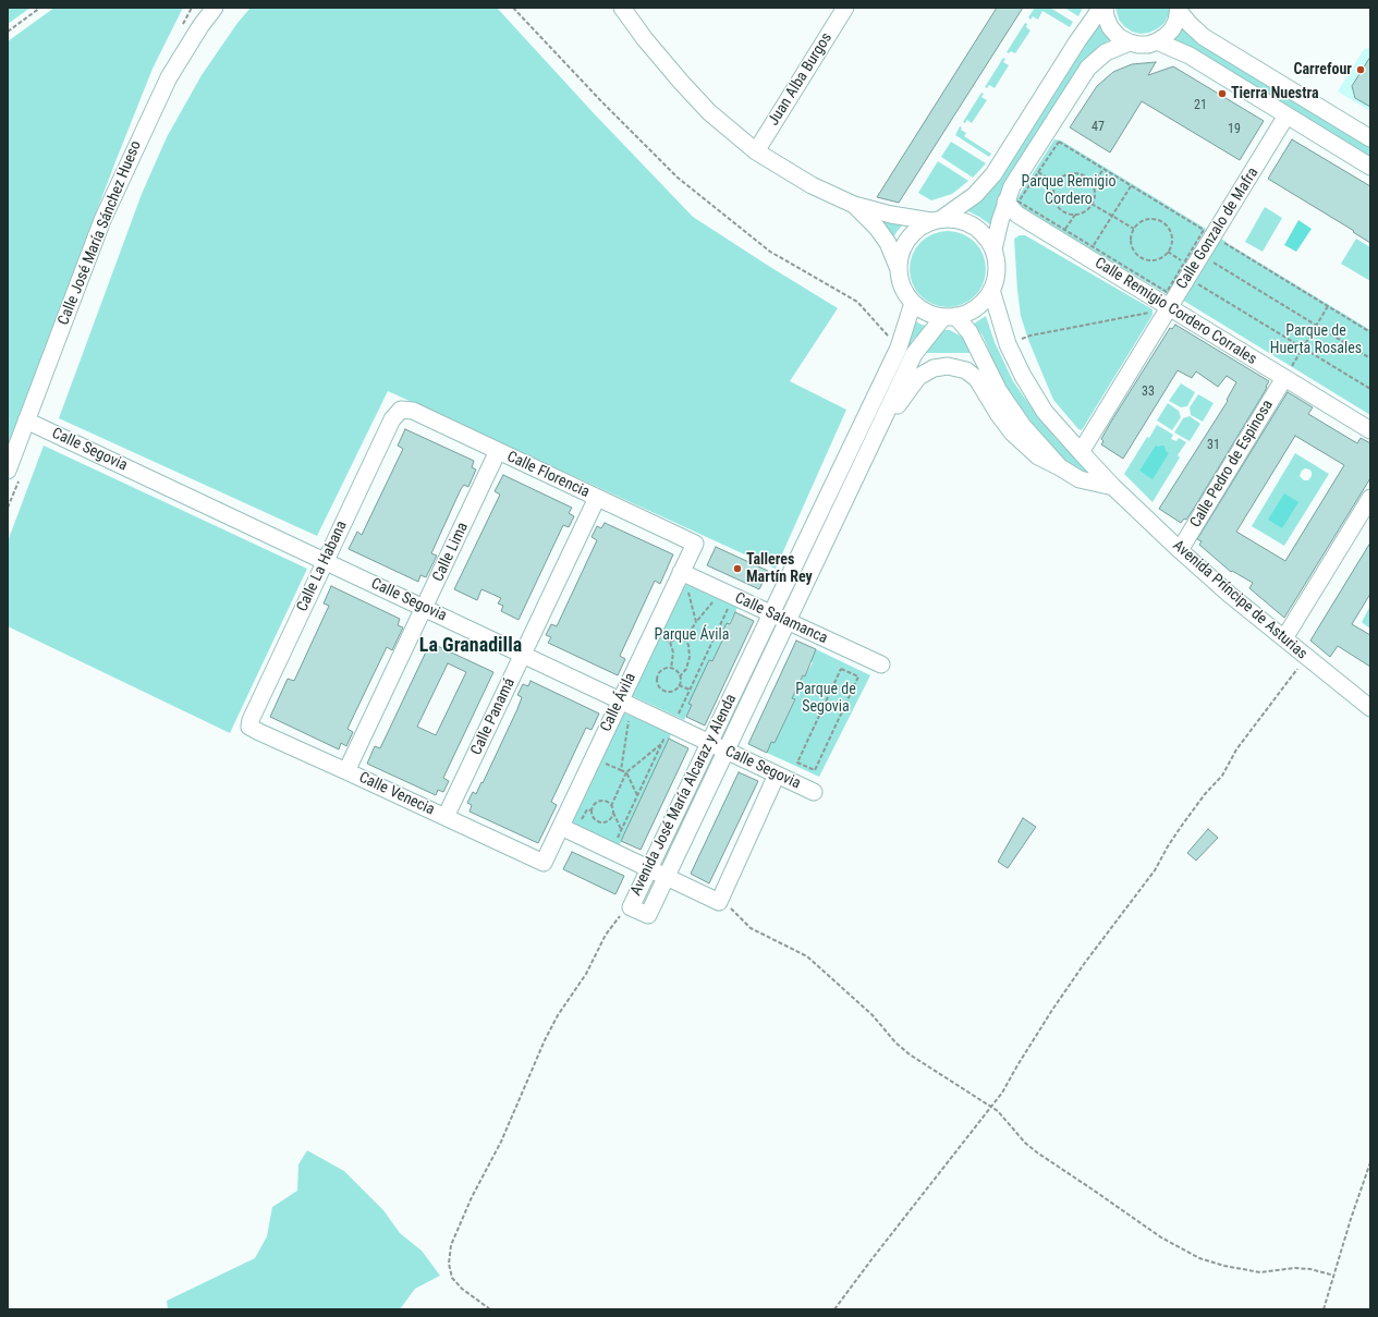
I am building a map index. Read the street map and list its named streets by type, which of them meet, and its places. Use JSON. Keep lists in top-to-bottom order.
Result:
{
  "streets": {
    "street": [
      "Juan Alba Burgos",
      "Calle Gonzalo de Mafra",
      "Calle José María Sánchez Hueso",
      "Calle Remigio Cordero Corrales",
      "Calle Segovia",
      "Calle Pedro de Espinosa",
      "Calle Florencia",
      "Calle Lima",
      "Calle La Habana",
      "Avenida Príncipe de Asturias",
      "Calle Salamanca",
      "Calle Ávila",
      "Calle Panamá",
      "Calle Venecia",
      "Avenida José María Alcaraz y Alenda"
    ]
  },
  "crossings": [
    ["Calle Gonzalo de Mafra", "Calle Remigio Cordero Corrales"],
    ["Calle Gonzalo de Mafra", "Avenida Príncipe de Asturias"],
    ["Calle José María Sánchez Hueso", "Calle Segovia"],
    ["Calle Remigio Cordero Corrales", "Calle Pedro de Espinosa"],
    ["Calle Segovia", "Calle Lima"],
    ["Calle Segovia", "Calle La Habana"],
    ["Calle Segovia", "Calle Ávila"],
    ["Calle Segovia", "Calle Panamá"],
    ["Calle Segovia", "Avenida José María Alcaraz y Alenda"],
    ["Calle Pedro de Espinosa", "Avenida Príncipe de Asturias"],
    ["Calle Florencia", "Calle Lima"],
    ["Calle Florencia", "Calle La Habana"],
    ["Calle Florencia", "Calle Ávila"],
    ["Calle Florencia", "Calle Panamá"],
    ["Calle Lima", "Calle Venecia"],
    ["Calle La Habana", "Calle Venecia"],
    ["Avenida Príncipe de Asturias", "Avenida José María Alcaraz y Alenda"],
    ["Calle Salamanca", "Calle Ávila"],
    ["Calle Salamanca", "Avenida José María Alcaraz y Alenda"],
    ["Calle Ávila", "Calle Venecia"],
    ["Calle Panamá", "Calle Venecia"]
  ],
  "districts": ["La Granadilla"],
  "parks": [
    "Parque Remigio Cordero",
    "Parque de Huerta Rosales",
    "Parque Ávila",
    "Parque de Segovia"
  ],
  "places": ["Carrefour", "Tierra Nuestra", "Talleres Martín Rey"],
  "house_numbers": [
    "21",
    "47",
    "19",
    "33",
    "31"
  ]
}
